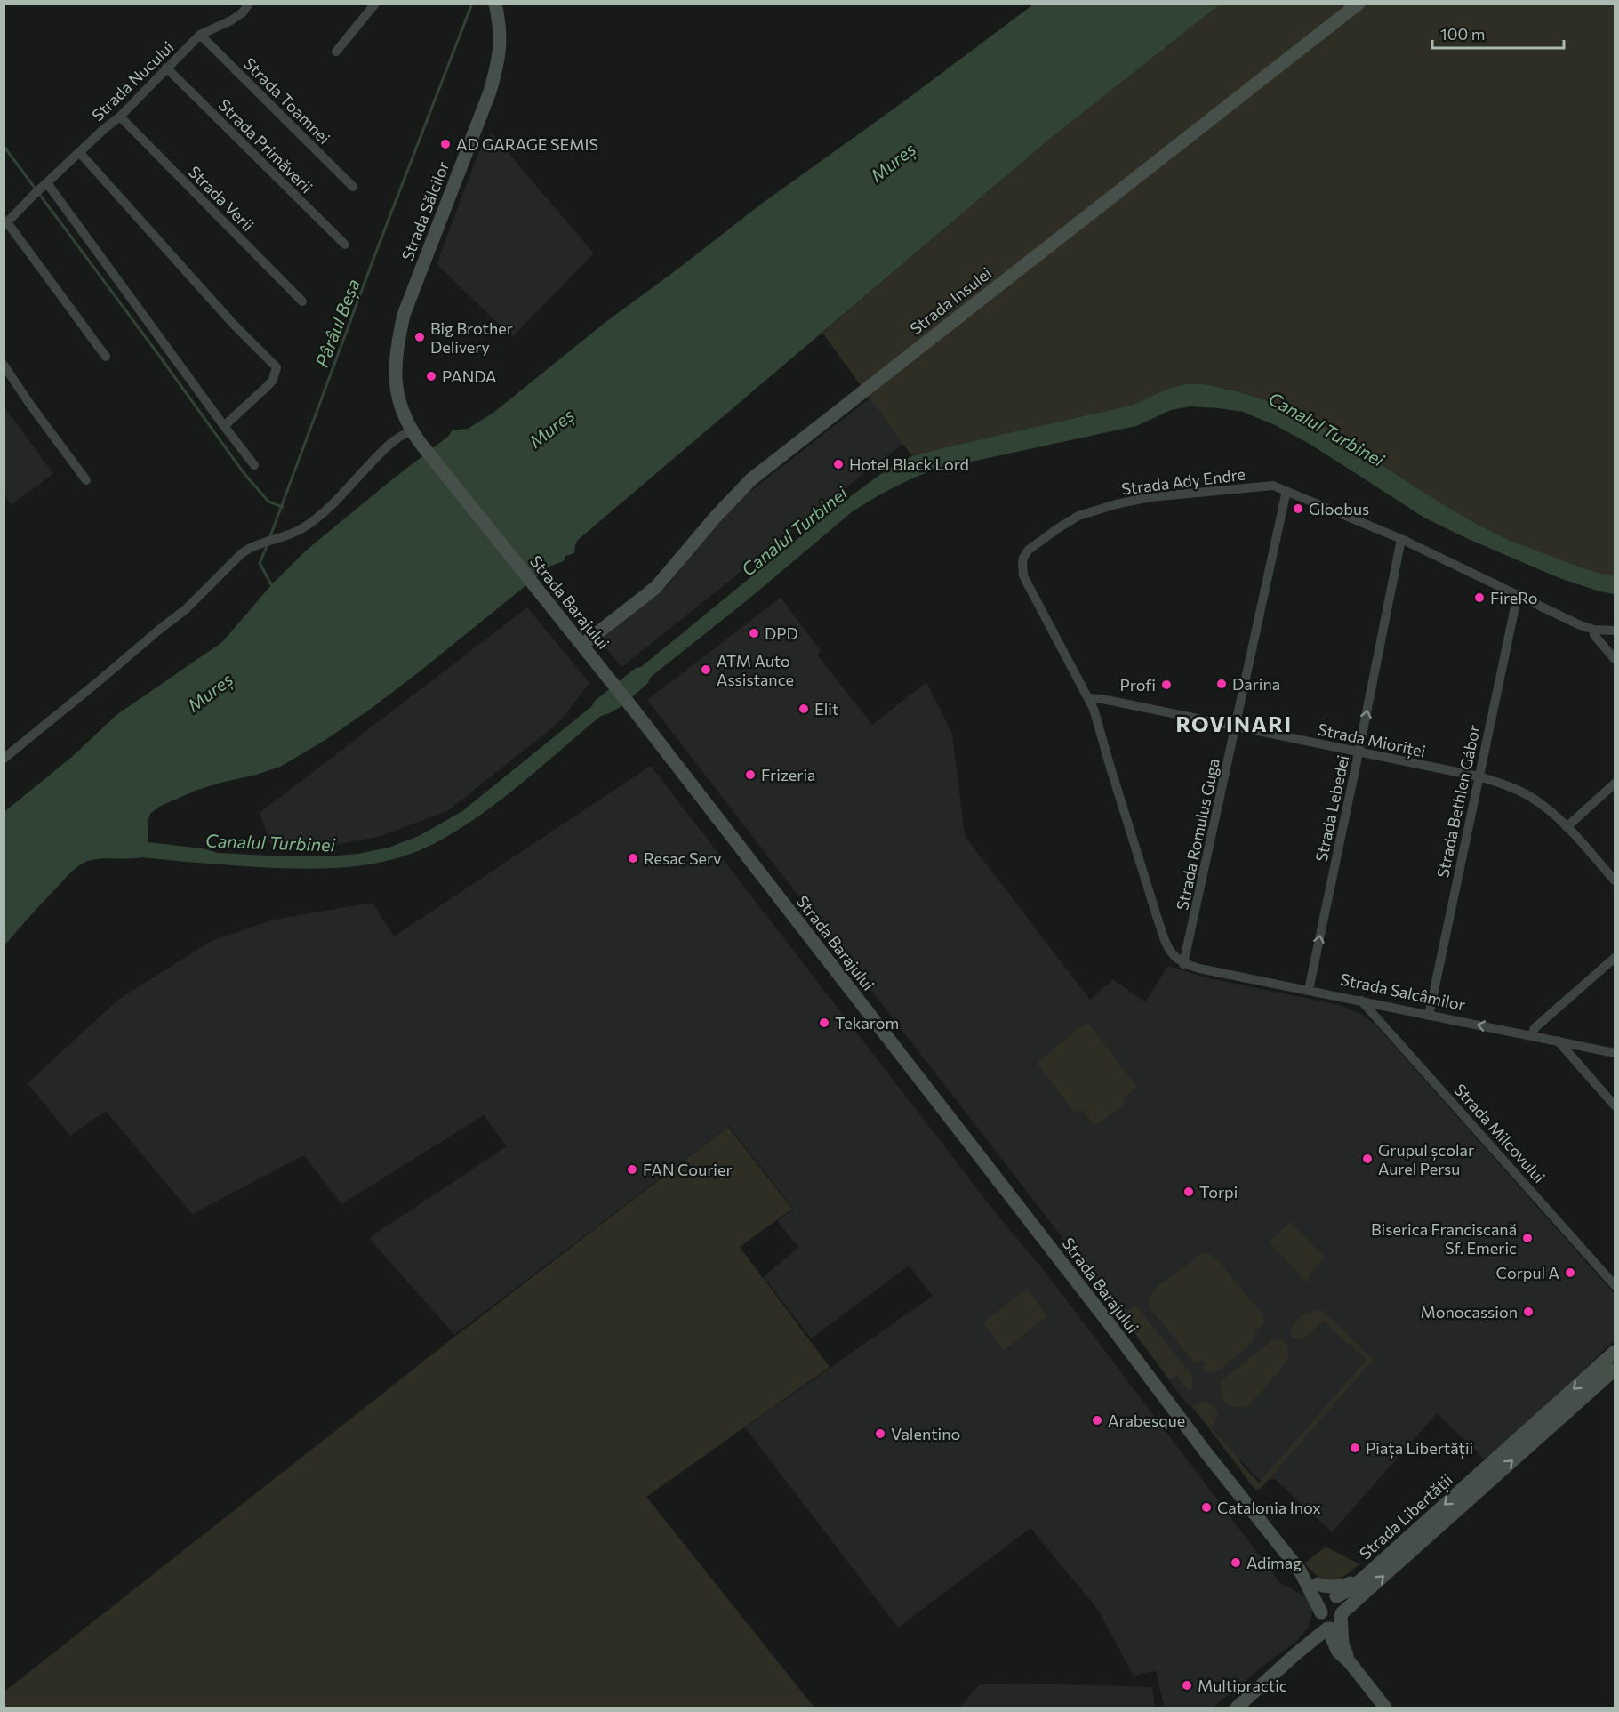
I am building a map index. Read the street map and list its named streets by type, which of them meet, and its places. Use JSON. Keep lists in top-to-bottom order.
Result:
{
  "streets": {
    "main road": [
      "Strada Sălcilor",
      "Strada Insulei",
      "Strada Barajului",
      "Strada Libertății"
    ],
    "street": [
      "Strada Nucului",
      "Strada Toamnei",
      "Strada Primăverii",
      "Strada Verii",
      "Strada Ady Endre",
      "Strada Mioriței",
      "Strada Bethlen Gábor",
      "Strada Lebedei",
      "Strada Romulus Guga",
      "Strada Salcâmilor",
      "Strada Milcovului"
    ]
  },
  "crossings": [
    ["Strada Nucului", "Strada Toamnei"],
    ["Strada Nucului", "Strada Primăverii"],
    ["Strada Nucului", "Strada Verii"],
    ["Strada Sălcilor", "Strada Barajului"],
    ["Strada Insulei", "Strada Barajului"],
    ["Strada Ady Endre", "Strada Mioriței"],
    ["Strada Ady Endre", "Strada Bethlen Gábor"],
    ["Strada Ady Endre", "Strada Lebedei"],
    ["Strada Ady Endre", "Strada Romulus Guga"],
    ["Strada Ady Endre", "Strada Salcâmilor"],
    ["Strada Barajului", "Strada Libertății"],
    ["Strada Mioriței", "Strada Bethlen Gábor"],
    ["Strada Mioriței", "Strada Lebedei"],
    ["Strada Mioriței", "Strada Romulus Guga"],
    ["Strada Bethlen Gábor", "Strada Salcâmilor"],
    ["Strada Lebedei", "Strada Salcâmilor"],
    ["Strada Romulus Guga", "Strada Salcâmilor"],
    ["Strada Salcâmilor", "Strada Milcovului"]
  ],
  "one_way": ["Strada Lebedei"],
  "districts": ["ROVINARI"],
  "water": ["Mureș", "Pârâul Beșa", "Canalul Turbinei"],
  "places": [
    "AD GARAGE SEMIS",
    "Big Brother Delivery",
    "PANDA",
    "Hotel Black Lord",
    "Gloobus",
    "FireRo",
    "DPD",
    "ATM Auto Assistance",
    "Darina",
    "Profi",
    "Elit",
    "Frizeria",
    "Resac Serv",
    "Tekarom",
    "Grupul școlar Aurel Persu",
    "FAN Courier",
    "Torpi",
    "Biserica Franciscană Sf. Emeric",
    "Corpul A",
    "Monocassion",
    "Arabesque",
    "Valentino",
    "Piața Libertății",
    "Catalonia Inox",
    "Adimag",
    "Multipractic"
  ],
  "scale_bar": "100 m"
}
